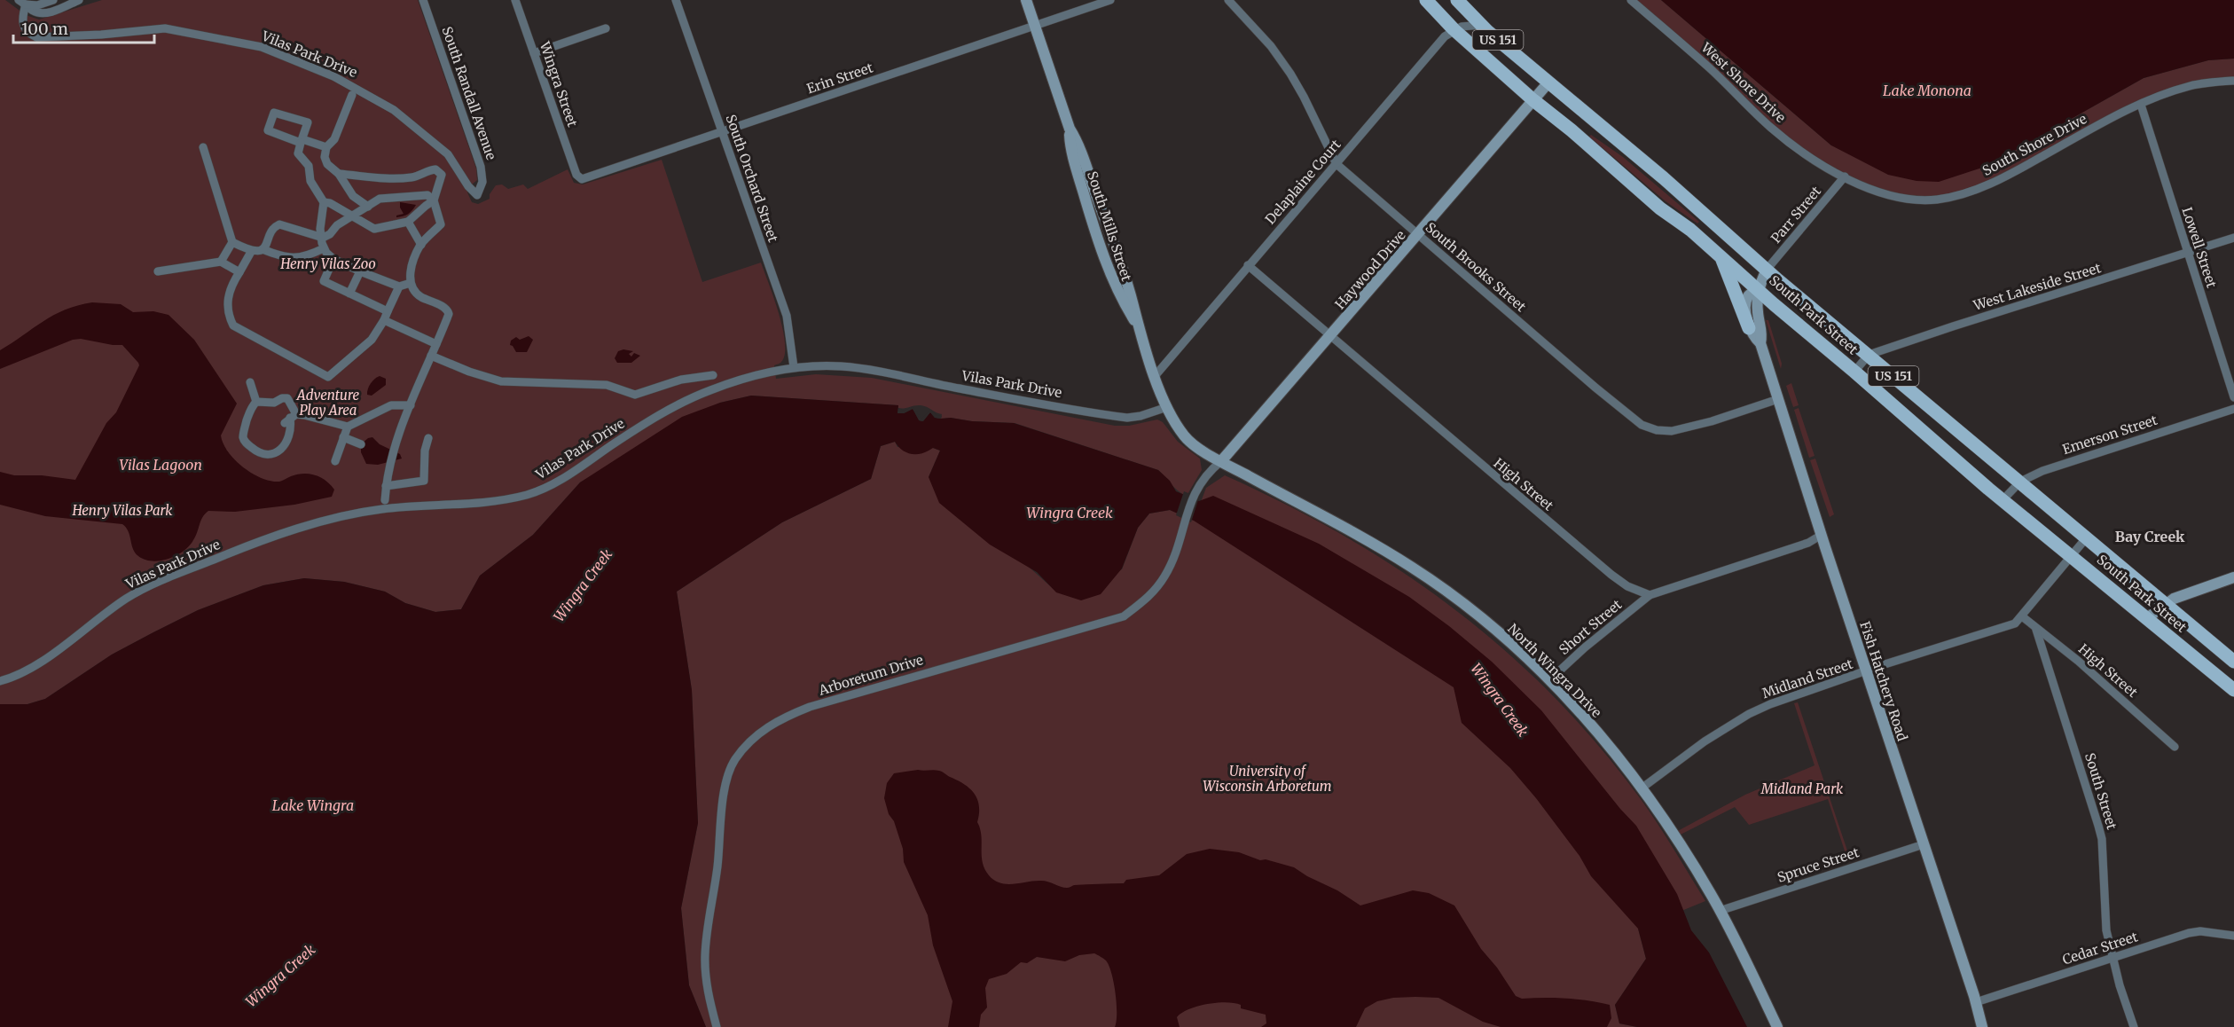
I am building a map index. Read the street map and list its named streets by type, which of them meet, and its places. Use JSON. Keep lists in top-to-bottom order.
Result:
{
  "streets": {
    "main road": ["US 151", "South Park Street"],
    "street": [
      "Vilas Park Drive",
      "Erin Street",
      "West Shore Drive",
      "Wingra Street",
      "South Randall Avenue",
      "South Shore Drive",
      "South Orchard Street",
      "Delaplaine Court",
      "Parr Street",
      "South Mills Street",
      "Lowell Street",
      "South Brooks Street",
      "Haywood Drive",
      "West Lakeside Street",
      "Emerson Street",
      "High Street",
      "Short Street",
      "North Wingra Drive",
      "Arboretum Drive",
      "Midland Street",
      "Fish Hatchery Road",
      "South Street",
      "Spruce Street",
      "Cedar Street"
    ]
  },
  "crossings": [
    ["Vilas Park Drive", "South Randall Avenue"],
    ["Vilas Park Drive", "South Orchard Street"],
    ["Vilas Park Drive", "South Mills Street"],
    ["Erin Street", "Wingra Street"],
    ["Erin Street", "South Orchard Street"],
    ["Erin Street", "South Mills Street"],
    ["West Shore Drive", "South Shore Drive"],
    ["West Shore Drive", "Parr Street"],
    ["South Shore Drive", "Parr Street"],
    ["South Shore Drive", "Lowell Street"],
    ["Delaplaine Court", "South Mills Street"],
    ["Delaplaine Court", "South Brooks Street"],
    ["Delaplaine Court", "South Park Street"],
    ["Delaplaine Court", "High Street"],
    ["Parr Street", "South Park Street"],
    ["Parr Street", "Fish Hatchery Road"],
    ["South Mills Street", "North Wingra Drive"],
    ["Lowell Street", "West Lakeside Street"],
    ["South Brooks Street", "Haywood Drive"],
    ["South Brooks Street", "Fish Hatchery Road"],
    ["Haywood Drive", "South Park Street"],
    ["Haywood Drive", "High Street"],
    ["Haywood Drive", "North Wingra Drive"],
    ["Haywood Drive", "Arboretum Drive"],
    ["West Lakeside Street", "South Park Street"],
    ["South Park Street", "Emerson Street"],
    ["South Park Street", "Midland Street"],
    ["South Park Street", "Fish Hatchery Road"],
    ["High Street", "Short Street"],
    ["High Street", "Midland Street"],
    ["High Street", "South Street"],
    ["Short Street", "North Wingra Drive"],
    ["North Wingra Drive", "Midland Street"],
    ["North Wingra Drive", "Spruce Street"],
    ["Midland Street", "Fish Hatchery Road"],
    ["Fish Hatchery Road", "Spruce Street"],
    ["Fish Hatchery Road", "Cedar Street"],
    ["South Street", "Cedar Street"]
  ],
  "districts": ["Bay Creek"],
  "water": [
    "Lake Monona",
    "Vilas Lagoon",
    "Wingra Creek",
    "Lake Wingra"
  ],
  "parks": [
    "Henry Vilas Zoo",
    "Adventure Play Area",
    "Henry Vilas Park",
    "University of Wisconsin Arboretum",
    "Midland Park"
  ],
  "scale_bar": "100 m"
}
